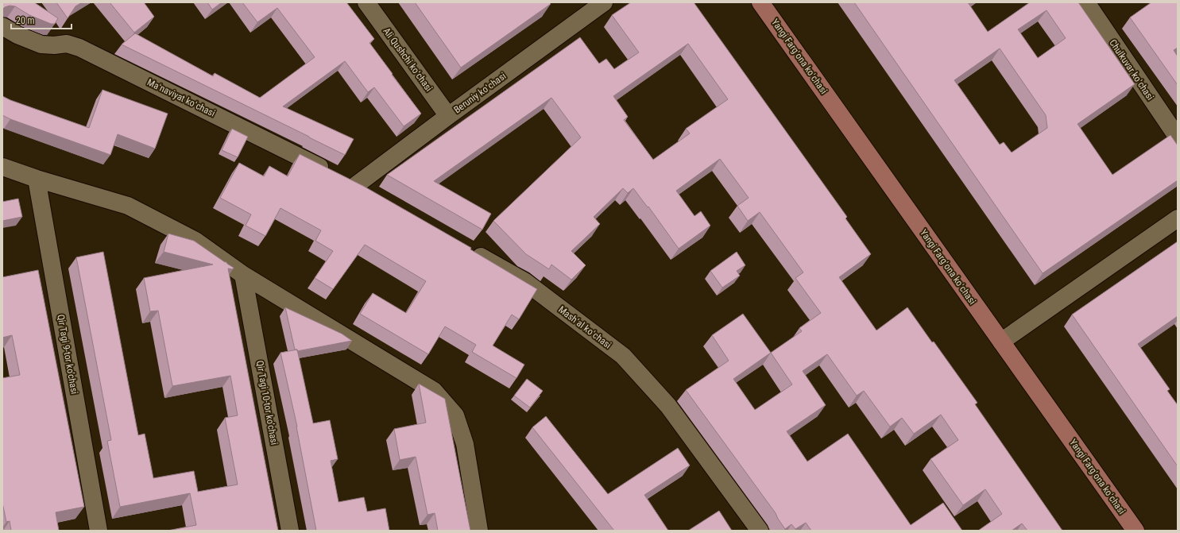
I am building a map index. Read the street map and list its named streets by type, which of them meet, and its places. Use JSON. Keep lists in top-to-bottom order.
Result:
{
  "streets": {
    "main road": ["Yangi Fargʻona koʻchasi"],
    "street": [
      "Ali Qushchi koʻchasi",
      "Chulkuvar koʻchasi",
      "Beruniy koʻchasi",
      "Maʻnaviyat koʻchasi",
      "Mashʻal koʻchasi",
      "Qir Tagi 9-tor koʼchasi",
      "Qir Tagi 10-tor koʼchasi"
    ]
  },
  "crossings": [
    ["Ali Qushchi koʻchasi", "Beruniy koʻchasi"],
    ["Beruniy koʻchasi", "Maʻnaviyat koʻchasi"]
  ],
  "scale_bar": "20 m"
}
